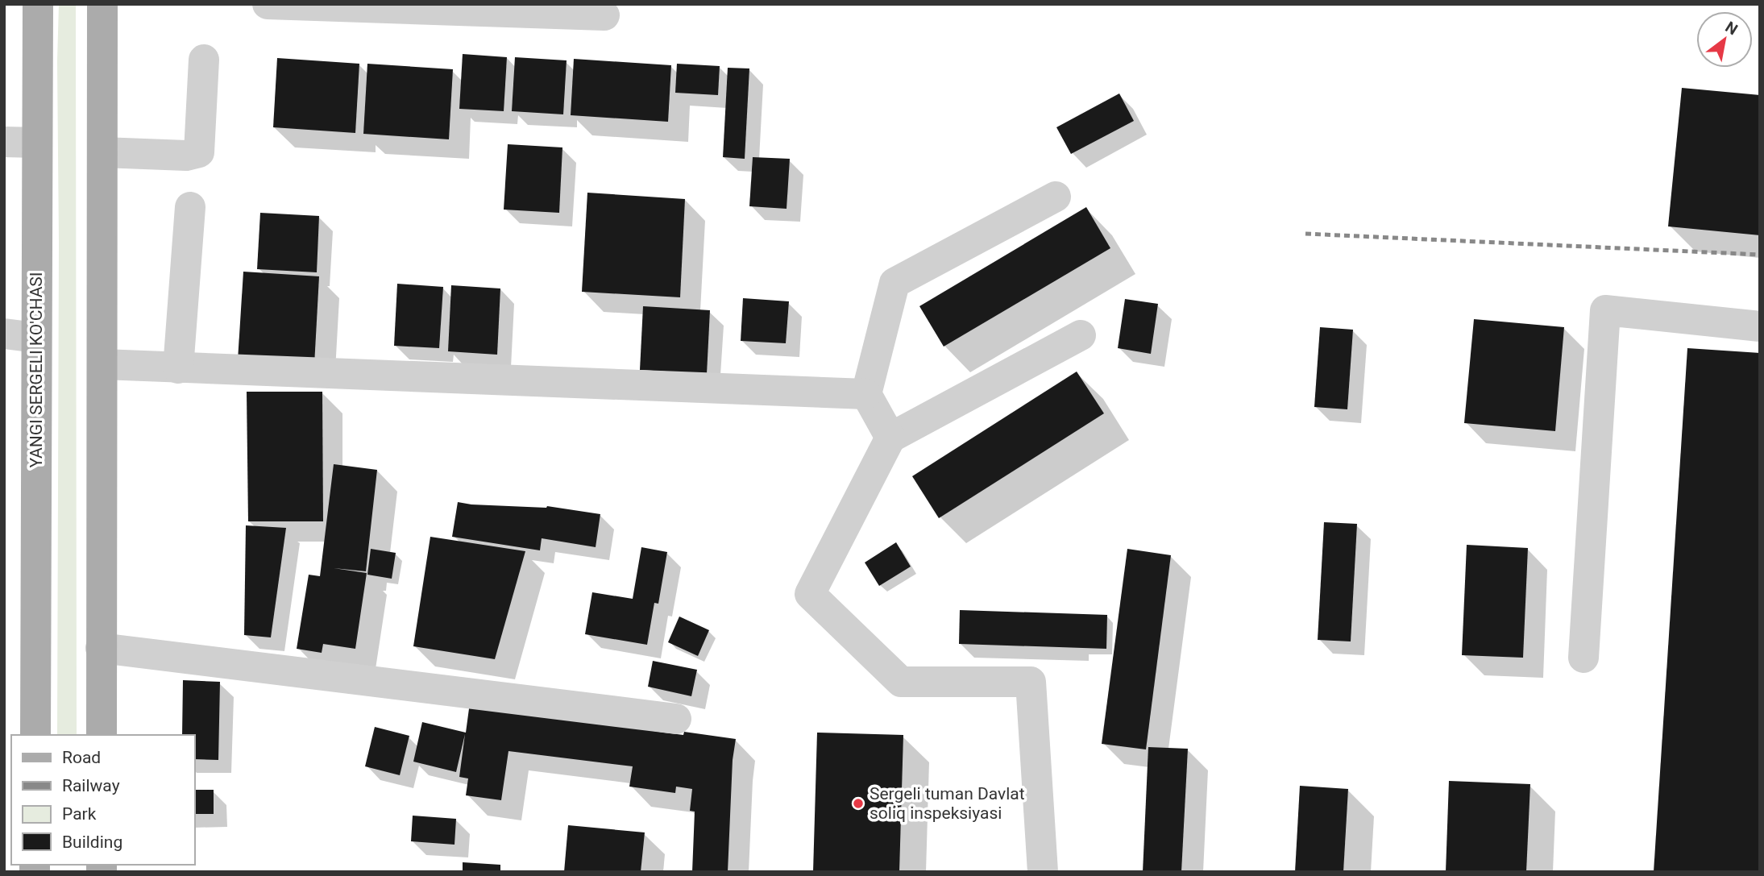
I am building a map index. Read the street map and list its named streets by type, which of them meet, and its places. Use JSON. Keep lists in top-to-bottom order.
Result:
{
  "streets": {
    "main road": ["YANGI SERGELI KO'CHASI"]
  },
  "places": ["Sergeli tuman Davlat soliq inspeksiyasi"],
  "legend": [
    "Road",
    "Railway",
    "Park",
    "Building"
  ],
  "north": "top right"
}
